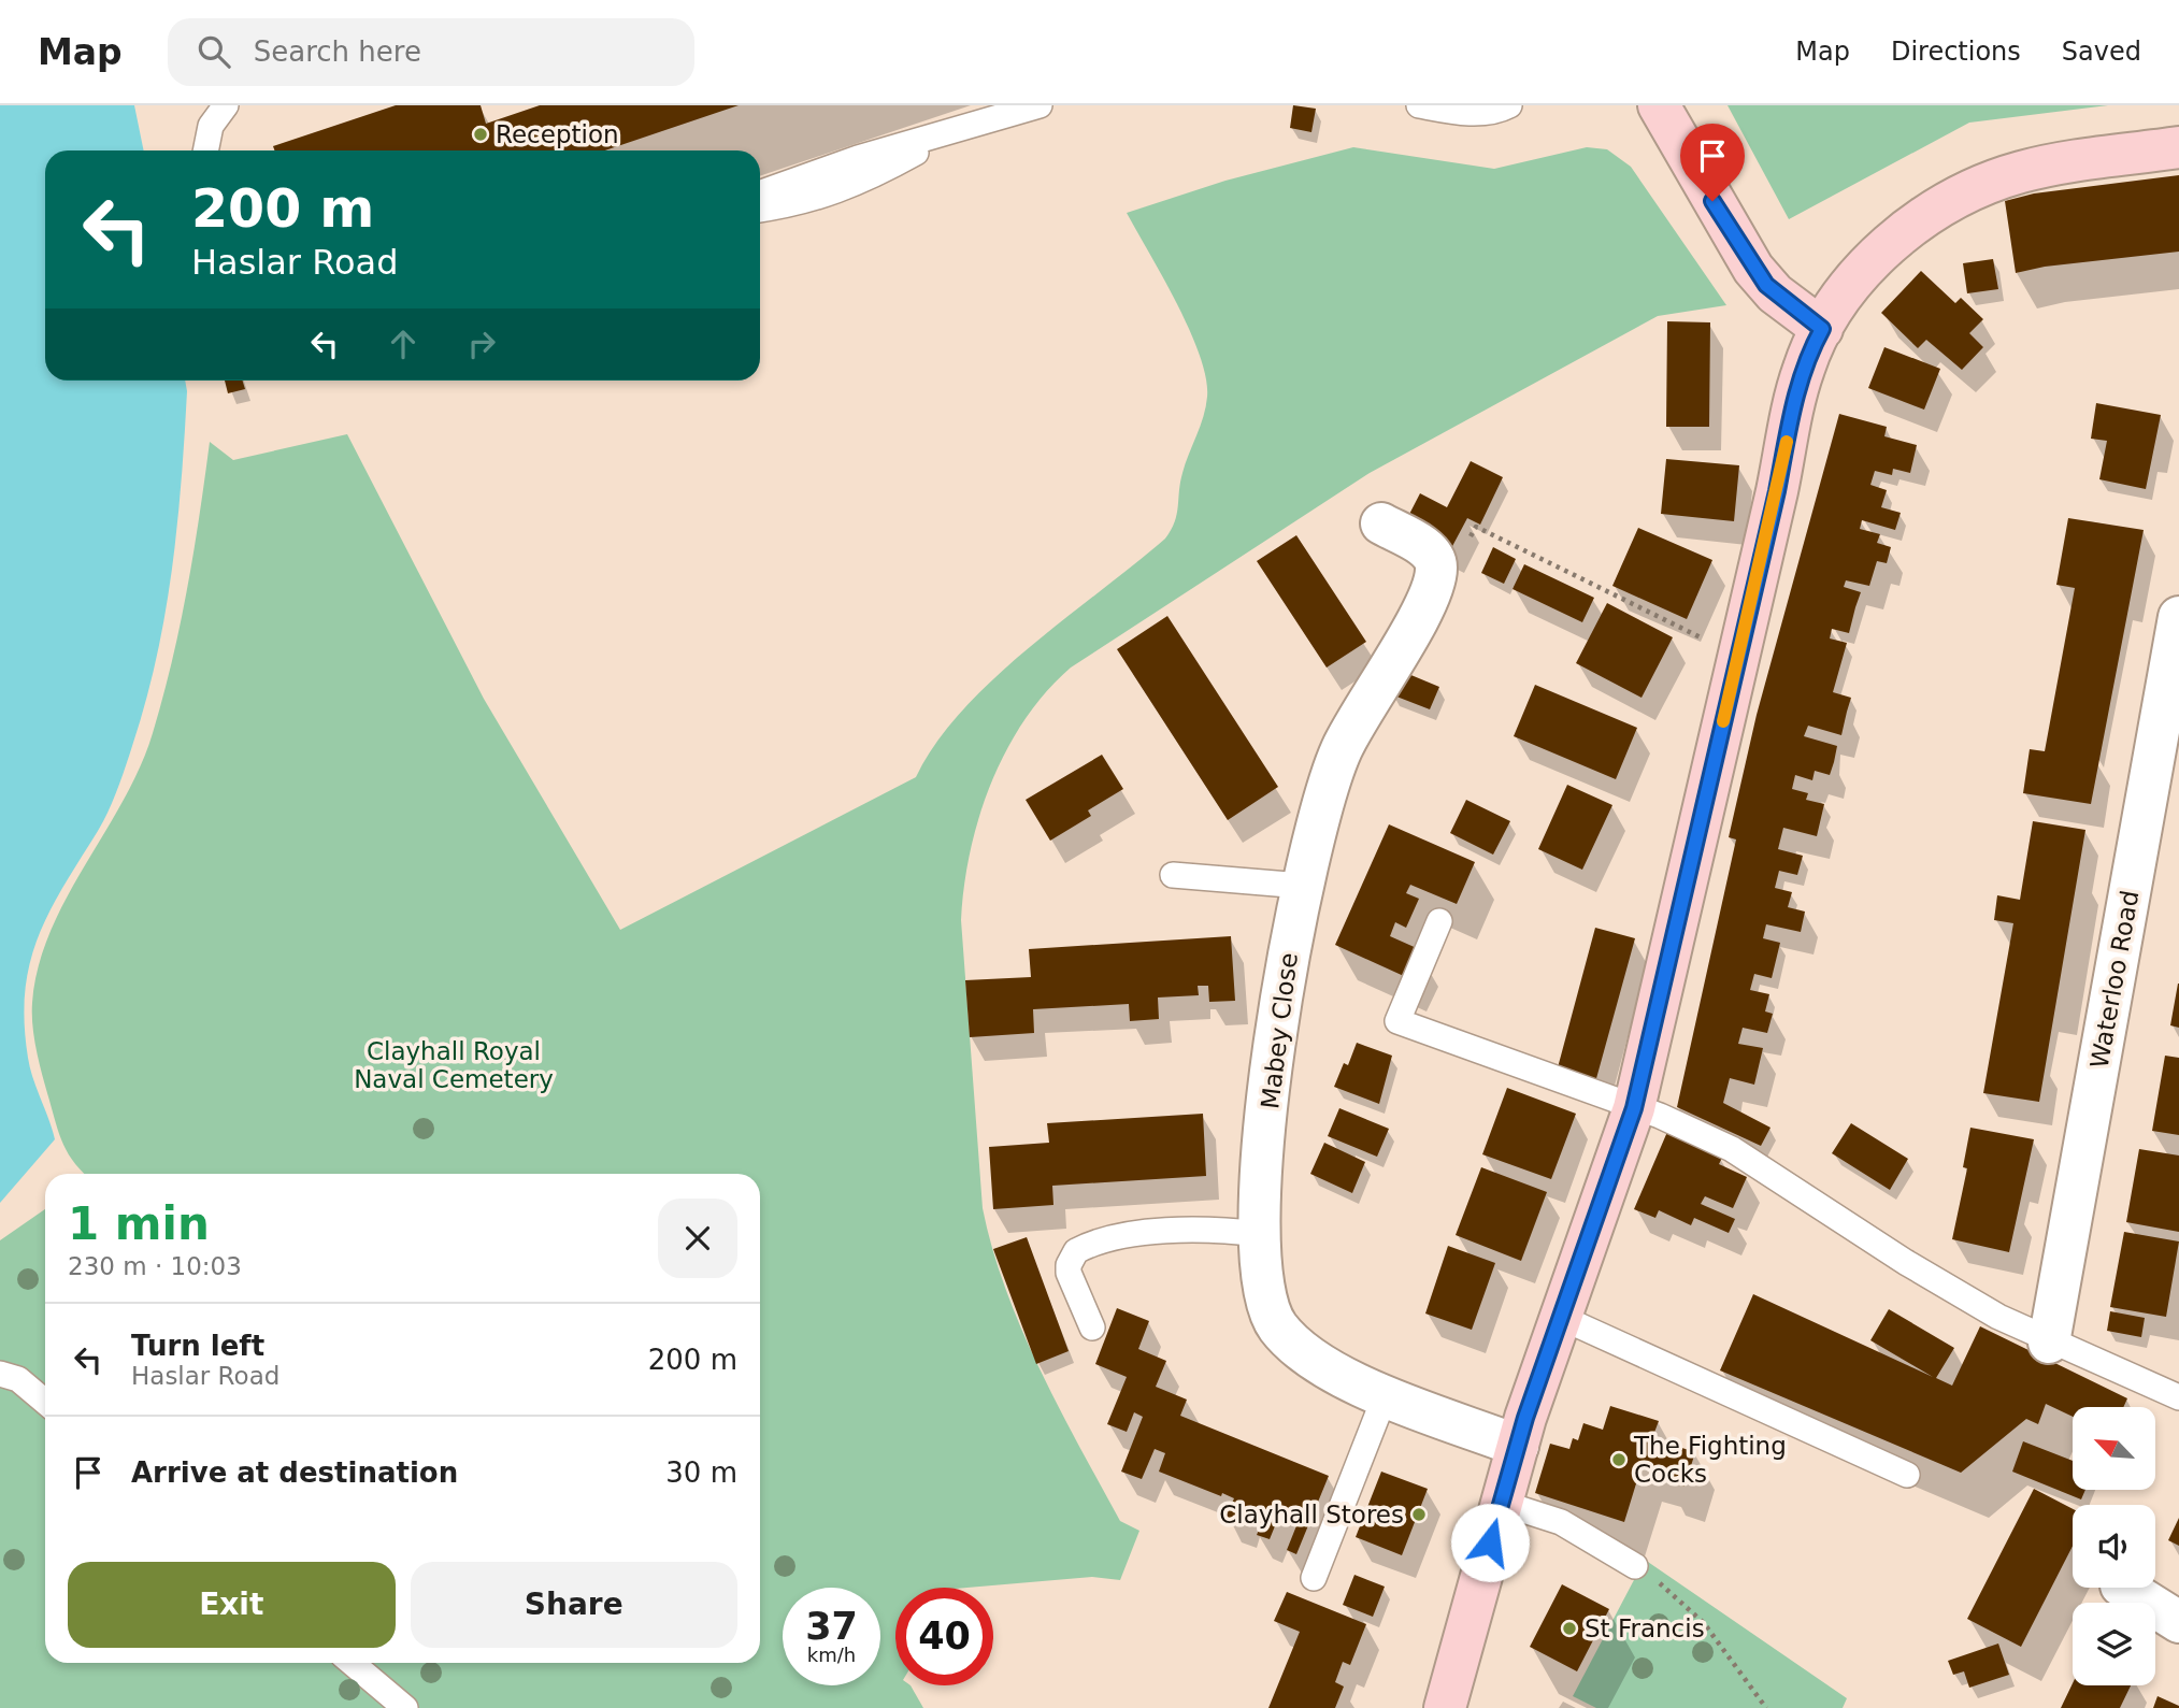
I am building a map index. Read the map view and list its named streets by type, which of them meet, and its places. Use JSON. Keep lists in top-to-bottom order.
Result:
{
  "streets": {
    "street": ["Waterloo Road", "Mabey Close"]
  },
  "parks": ["Clayhall Royal Naval Cemetery"],
  "places": [
    "Reception",
    "The Fighting Cocks",
    "Clayhall Stores",
    "St Francis"
  ],
  "north": "top left",
  "page": {
    "header": "Map",
    "search": "Search here",
    "nav": ["Map", "Directions", "Saved"],
    "turn": ["200 m", "Haslar Road"],
    "heading": ["1 min", "230 m · 10:03"],
    "list": [
      {
        "name": "Turn left",
        "note": "Haslar Road",
        "value": "200 m"
      },
      {
        "name": "Arrive at destination",
        "value": "30 m"
      }
    ],
    "buttons": ["Exit", "Share"],
    "speed": "37 km/h",
    "limit": "40"
  }
}
